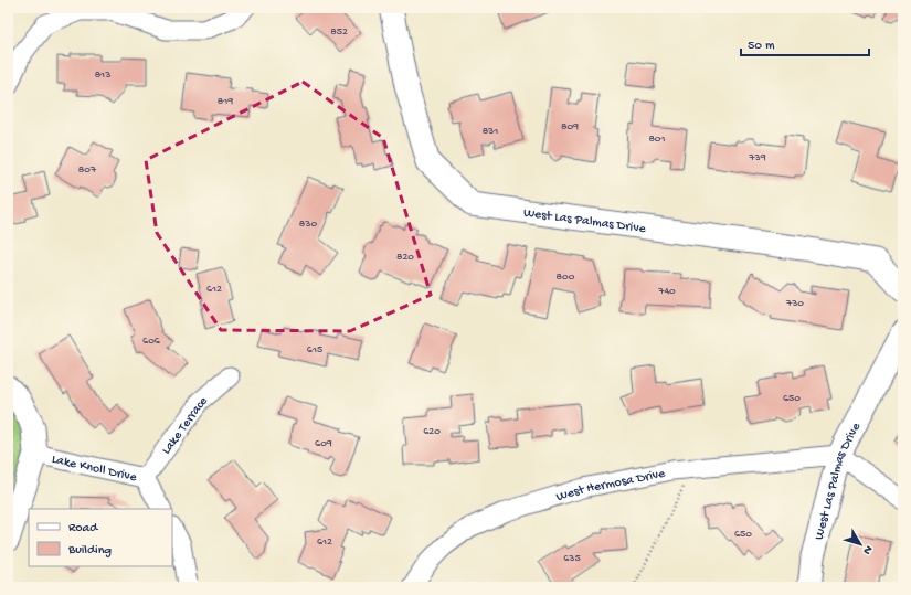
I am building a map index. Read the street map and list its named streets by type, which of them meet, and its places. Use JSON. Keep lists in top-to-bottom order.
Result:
{
  "streets": {
    "street": [
      "West Las Palmas Drive",
      "Lake Terrace",
      "Lake Knoll Drive",
      "West Hermosa Drive"
    ]
  },
  "crossings": [
    ["West Las Palmas Drive", "West Hermosa Drive"],
    ["Lake Terrace", "Lake Knoll Drive"]
  ],
  "house_numbers": [
    "852",
    "813",
    "819",
    "809",
    "831",
    "801",
    "739",
    "807",
    "830",
    "820",
    "800",
    "612",
    "740",
    "730",
    "606",
    "615",
    "650",
    "620",
    "609",
    "650",
    "612",
    "635"
  ],
  "legend": ["Road", "Building"],
  "scale_bar": "50 m",
  "north": "bottom right"
}
